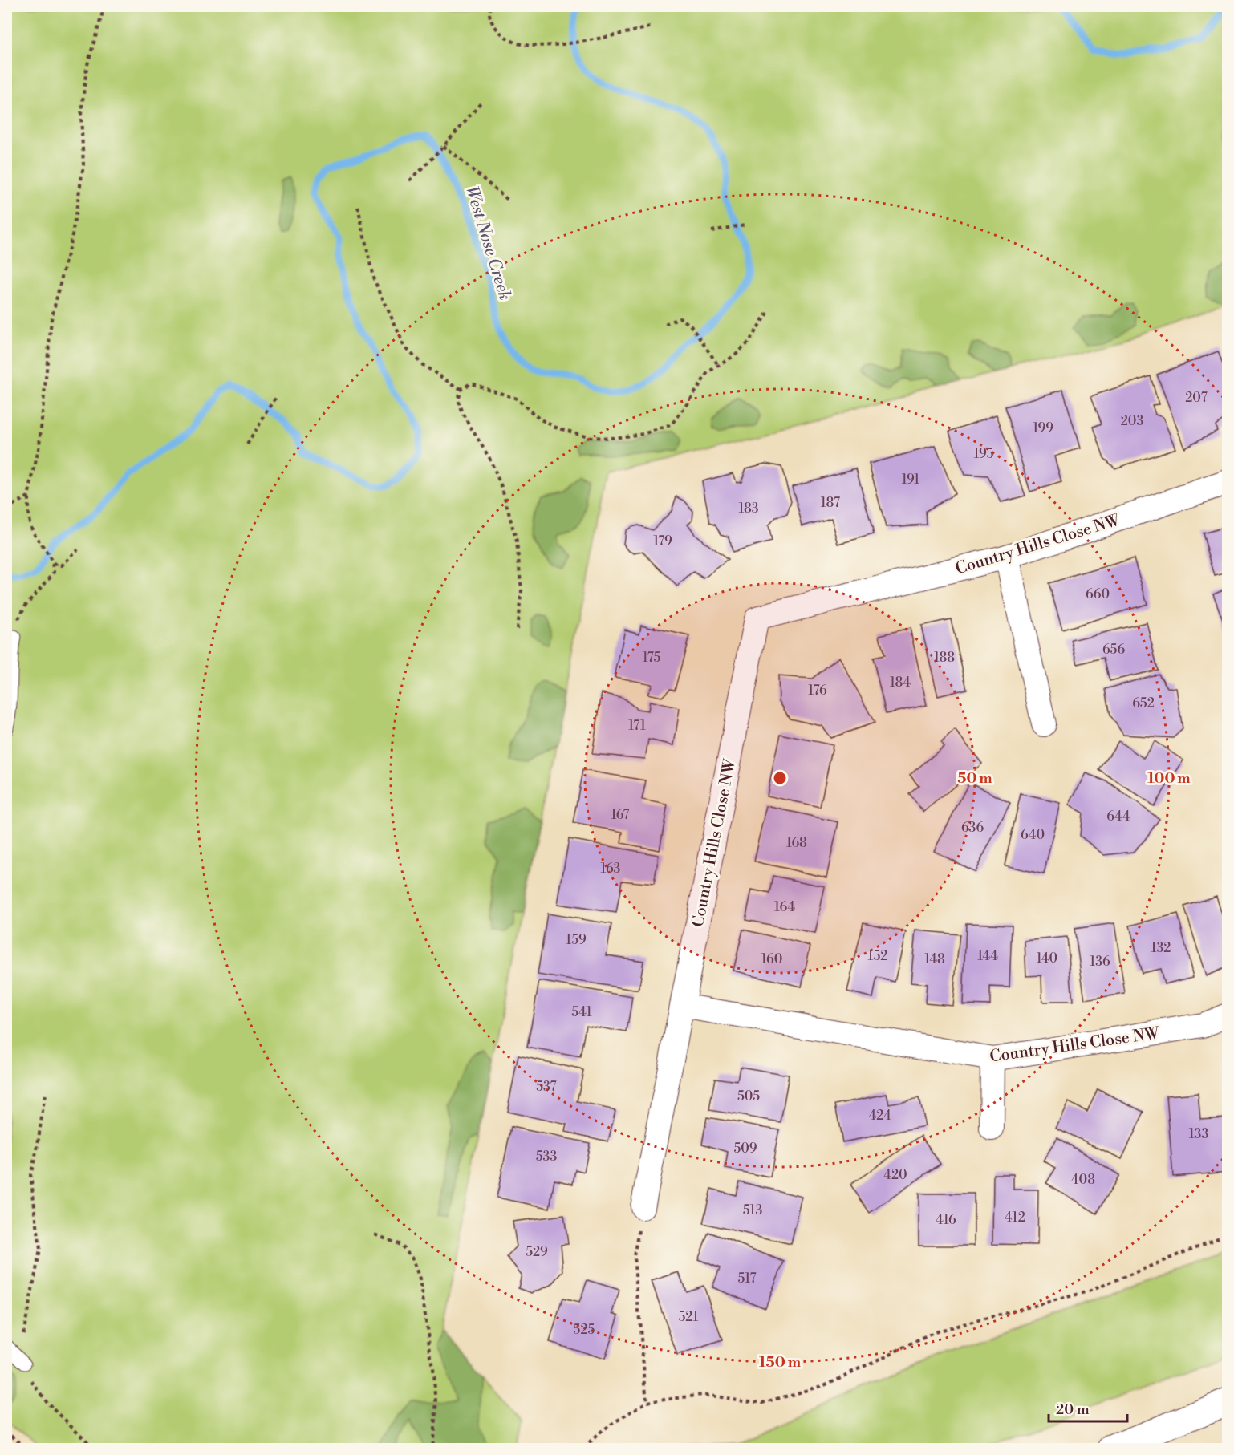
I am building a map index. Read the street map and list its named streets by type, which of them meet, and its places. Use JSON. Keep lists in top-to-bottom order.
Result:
{
  "streets": {
    "street": ["Country Hills Close NW"]
  },
  "water": ["West Nose Creek"],
  "house_numbers": [
    "207",
    "203",
    "199",
    "195",
    "191",
    "187",
    "183",
    "179",
    "660",
    "656",
    "175",
    "188",
    "184",
    "176",
    "652",
    "171",
    "167",
    "644",
    "636",
    "640",
    "168",
    "163",
    "164",
    "159",
    "132",
    "152",
    "144",
    "140",
    "160",
    "148",
    "136",
    "541",
    "537",
    "505",
    "424",
    "133",
    "509",
    "533",
    "420",
    "408",
    "513",
    "412",
    "416",
    "529",
    "517",
    "521",
    "525"
  ],
  "scale_bar": "20 m",
  "rings": ["50 m", "100 m", "150 m"]
}
